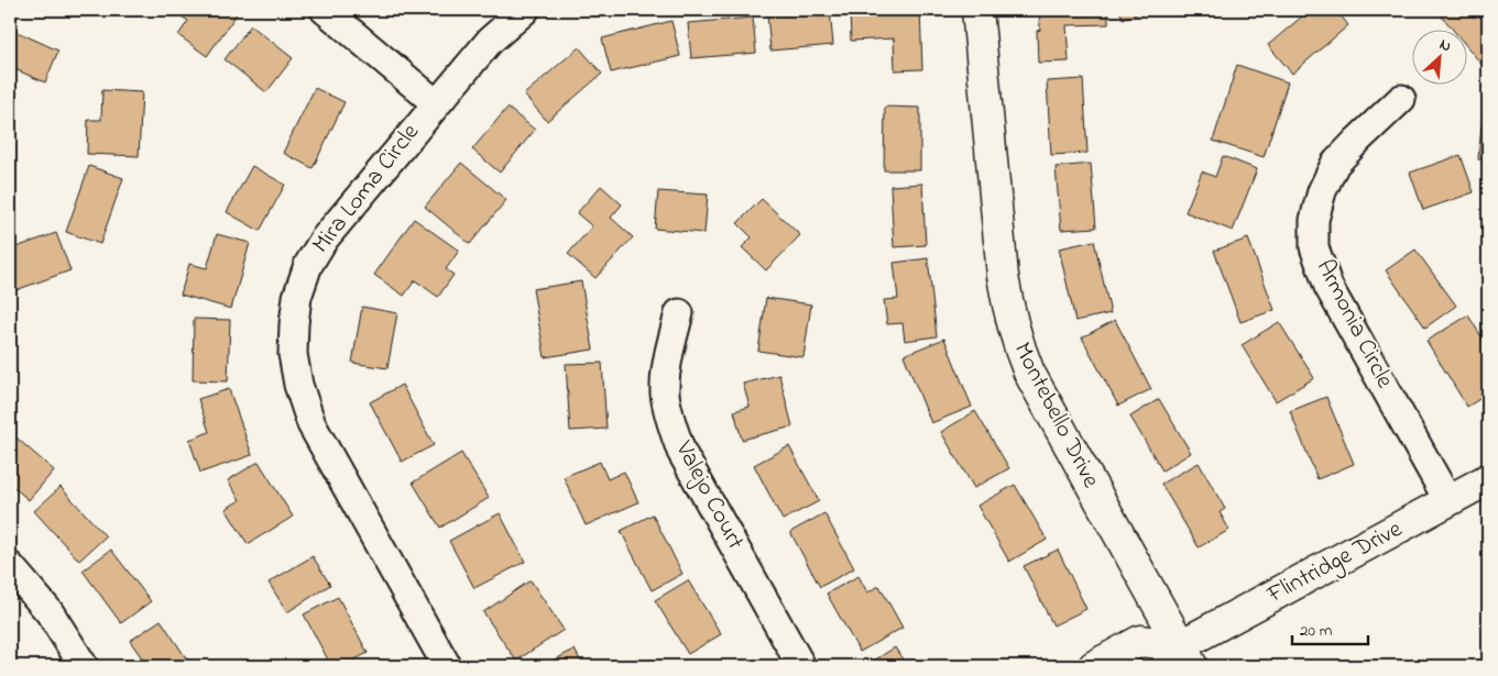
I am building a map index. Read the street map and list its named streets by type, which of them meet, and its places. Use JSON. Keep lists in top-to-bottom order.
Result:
{
  "streets": {
    "street": [
      "Mira Loma Circle",
      "Armonia Circle",
      "Montebello Drive",
      "Valejo Court",
      "Flintridge Drive"
    ]
  },
  "crossings": [
    ["Armonia Circle", "Flintridge Drive"],
    ["Montebello Drive", "Flintridge Drive"]
  ],
  "scale_bar": "20 m",
  "north": "top right"
}
